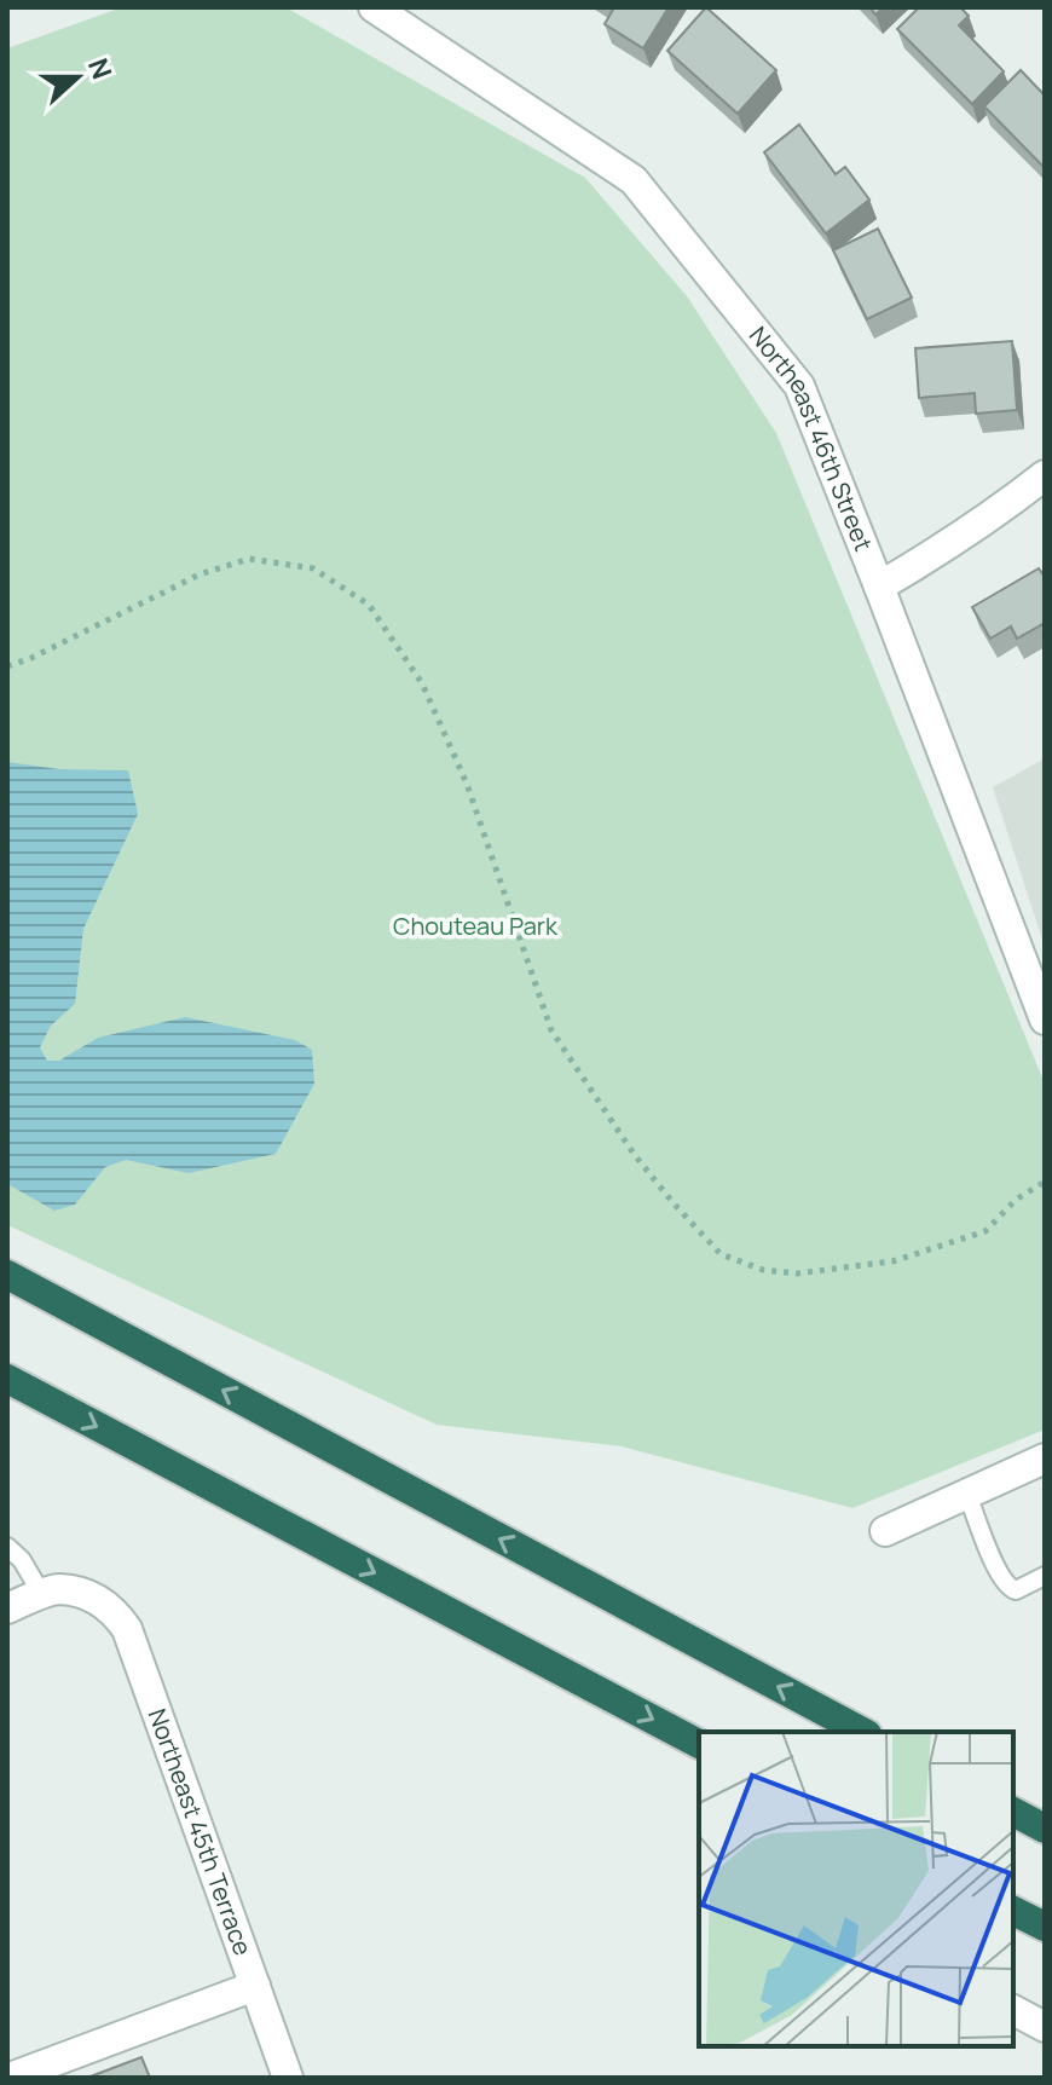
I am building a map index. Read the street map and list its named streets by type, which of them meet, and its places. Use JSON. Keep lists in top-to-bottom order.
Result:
{
  "streets": {
    "street": ["Northeast 46th Street", "Northeast 45th Terrace"]
  },
  "parks": ["Chouteau Park"],
  "north": "right"
}
